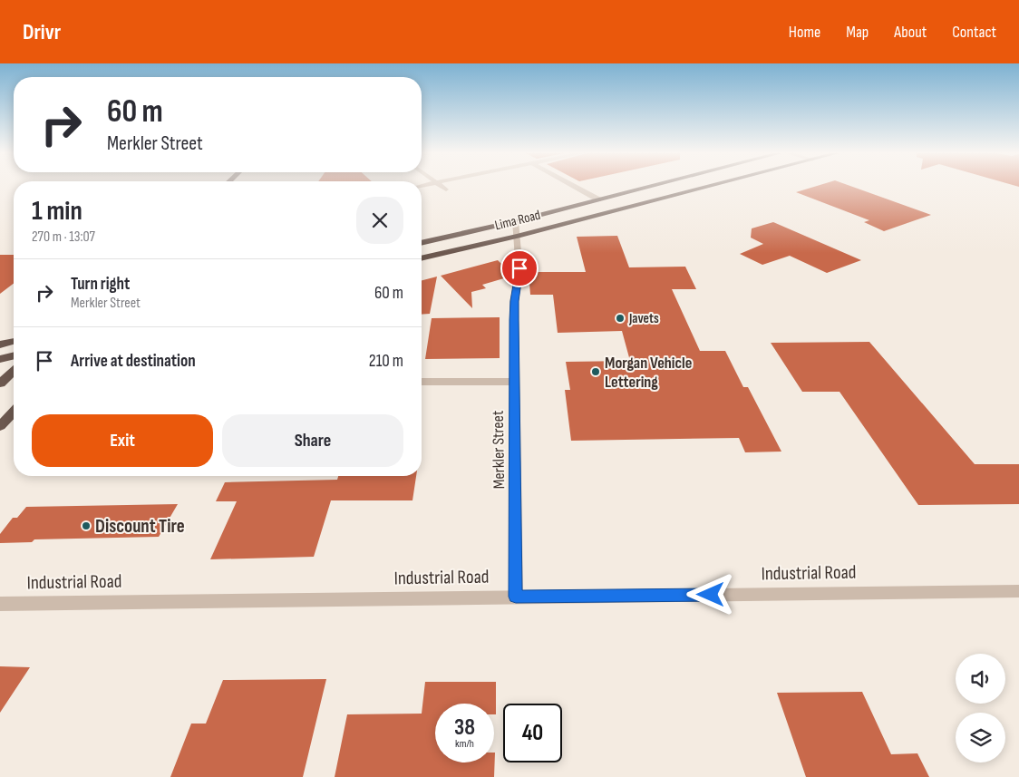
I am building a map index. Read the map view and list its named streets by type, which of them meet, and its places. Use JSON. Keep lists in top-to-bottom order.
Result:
{
  "streets": {
    "highway": ["Lima Road"],
    "street": ["Merkler Street", "Industrial Road"]
  },
  "crossings": [
    ["Lima Road", "Merkler Street"],
    ["Merkler Street", "Industrial Road"]
  ],
  "places": ["Javets", "Morgan Vehicle Lettering", "Discount Tire"],
  "page": {
    "header": "Drivr",
    "nav": [
      "Home",
      "Map",
      "About",
      "Contact"
    ],
    "turn": ["60 m", "Merkler Street"],
    "heading": ["1 min", "270 m · 13:07"],
    "list": [
      {
        "name": "Turn right",
        "note": "Merkler Street",
        "value": "60 m"
      },
      {
        "name": "Arrive at destination",
        "value": "210 m"
      }
    ],
    "buttons": ["Exit", "Share"],
    "speed": "38 km/h",
    "limit": "40"
  }
}
